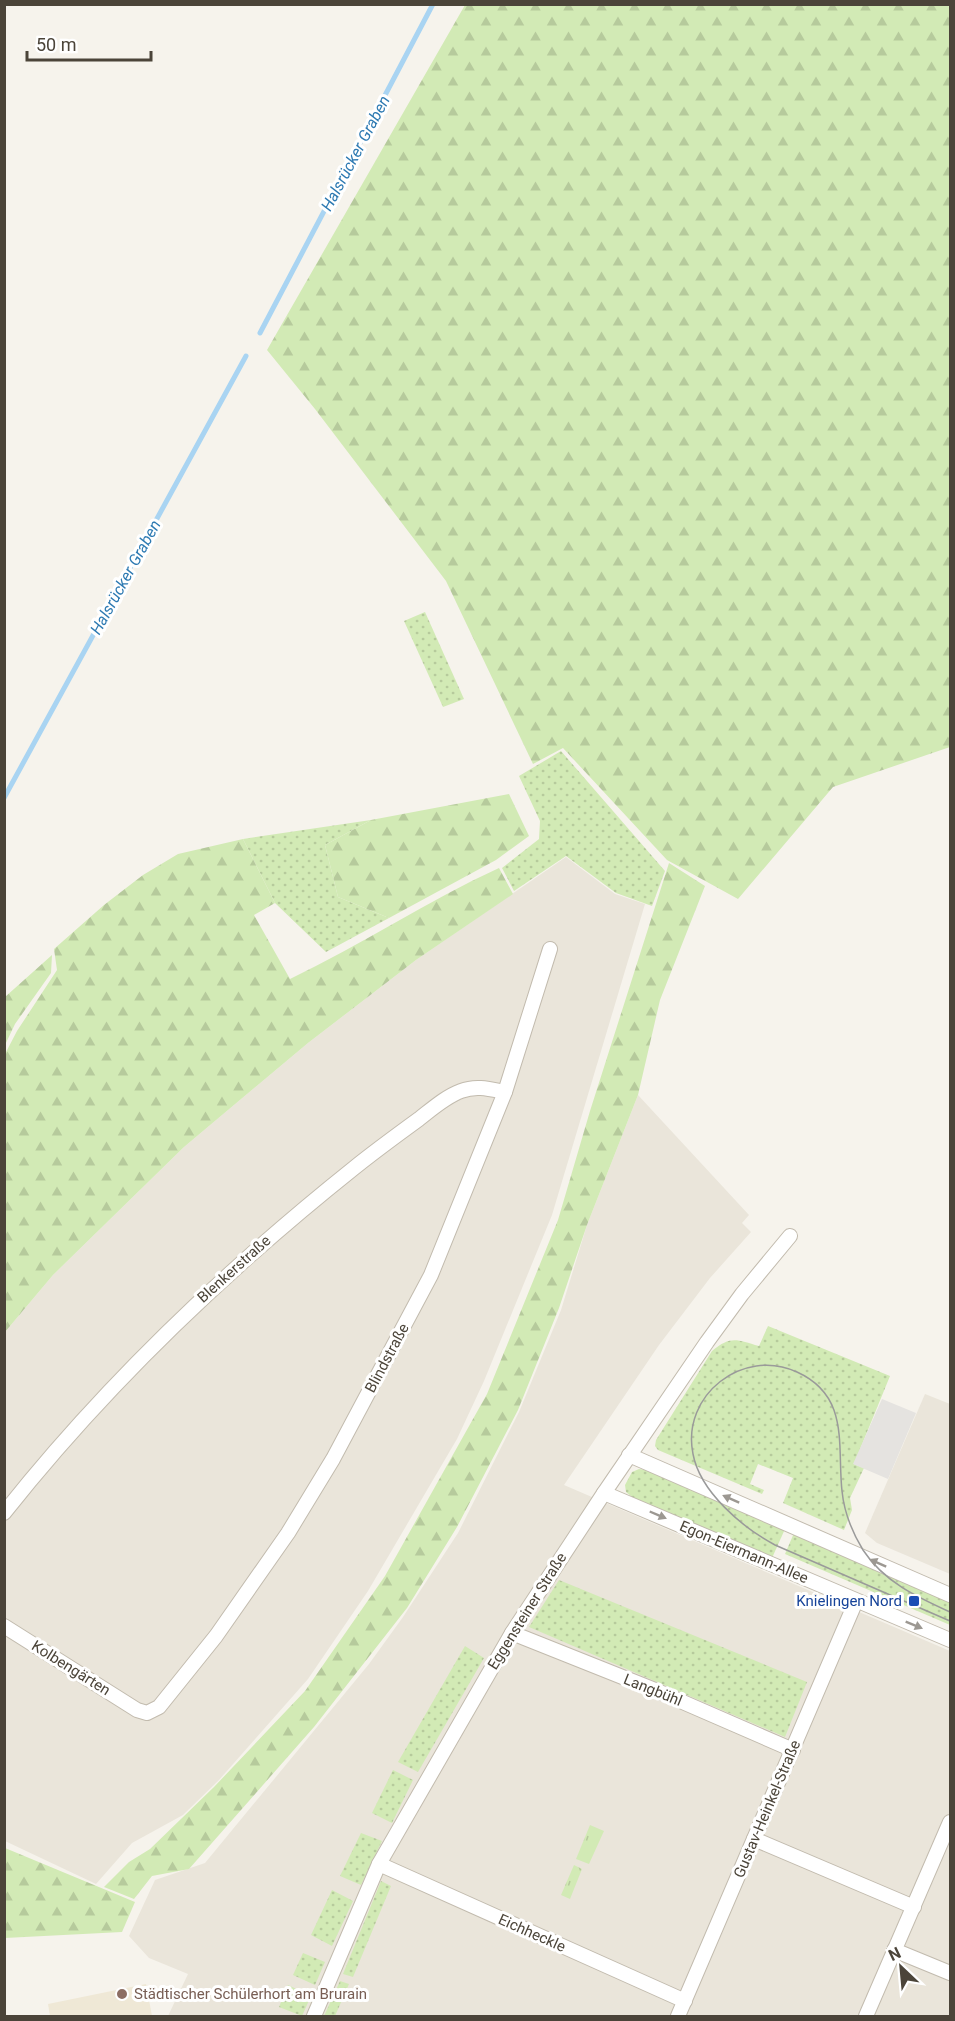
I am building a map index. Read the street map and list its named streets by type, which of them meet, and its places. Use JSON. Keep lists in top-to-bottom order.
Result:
{
  "streets": {
    "street": [
      "Blenkerstraße",
      "Blindstraße",
      "Egon-Eiermann-Allee",
      "Eggensteiner Straße",
      "Kolbengärten",
      "Langbühl",
      "Gustav-Heinkel-Straße",
      "Eichheckle"
    ]
  },
  "crossings": [
    ["Blenkerstraße", "Blindstraße"],
    ["Blindstraße", "Kolbengärten"],
    ["Egon-Eiermann-Allee", "Eggensteiner Straße"],
    ["Egon-Eiermann-Allee", "Gustav-Heinkel-Straße"],
    ["Eggensteiner Straße", "Langbühl"],
    ["Eggensteiner Straße", "Eichheckle"],
    ["Langbühl", "Gustav-Heinkel-Straße"],
    ["Gustav-Heinkel-Straße", "Eichheckle"]
  ],
  "water": ["Halsrücker Graben"],
  "places": {
    "transit": ["Knielingen Nord"],
    "other": ["Städtischer Schülerhort am Brurain"]
  },
  "scale_bar": "50 m",
  "north": "top left"
}
